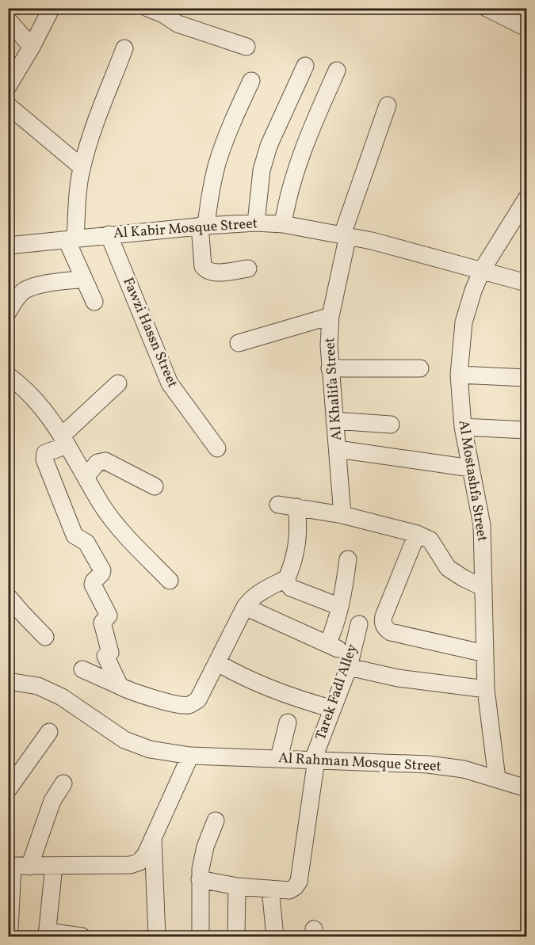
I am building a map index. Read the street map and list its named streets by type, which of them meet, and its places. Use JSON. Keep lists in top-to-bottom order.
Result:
{
  "streets": {
    "street": [
      "Al Kabir Mosque Street",
      "Fawzi Hassn Street",
      "Al Khalifa Street",
      "Al Mostashfa Street",
      "Tarek Fadl Alley",
      "Al Rahman Mosque Street"
    ]
  },
  "crossings": [
    ["Al Kabir Mosque Street", "Fawzi Hassn Street"],
    ["Al Kabir Mosque Street", "Al Khalifa Street"],
    ["Al Kabir Mosque Street", "Al Mostashfa Street"],
    ["Al Mostashfa Street", "Al Rahman Mosque Street"],
    ["Tarek Fadl Alley", "Al Rahman Mosque Street"]
  ]
}
